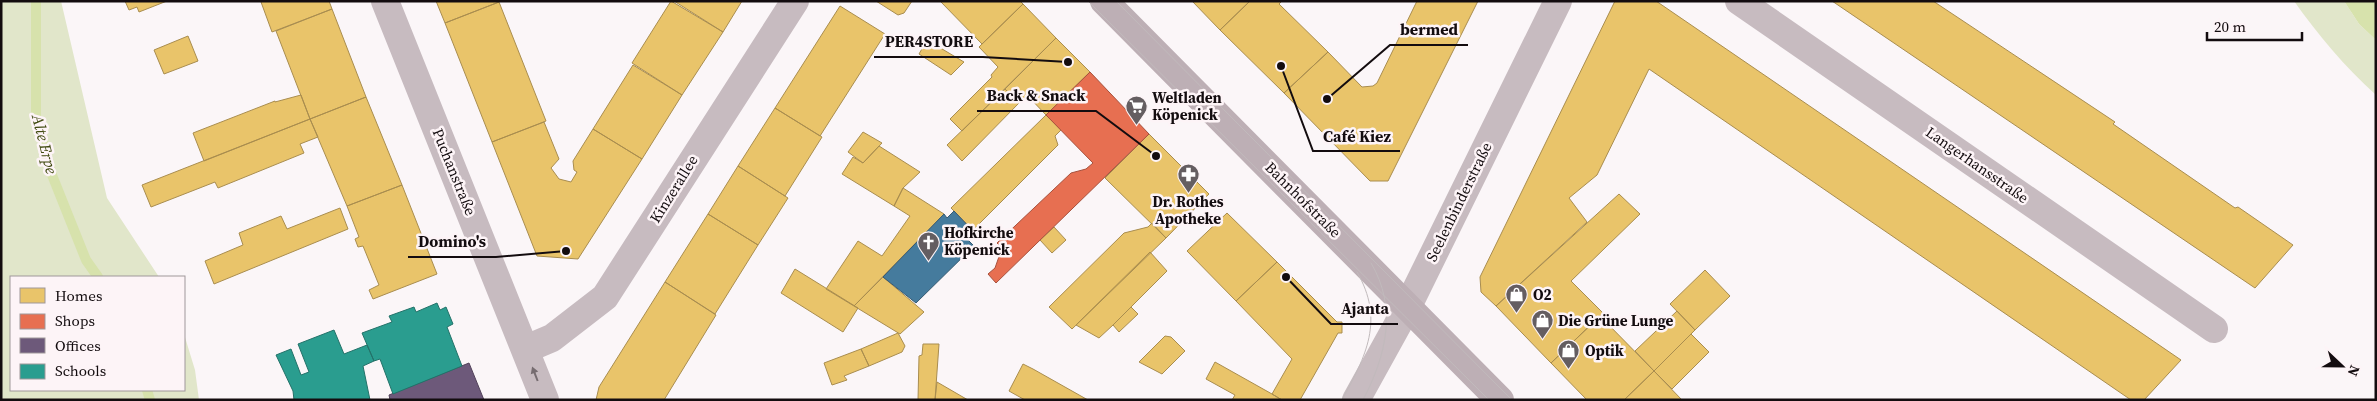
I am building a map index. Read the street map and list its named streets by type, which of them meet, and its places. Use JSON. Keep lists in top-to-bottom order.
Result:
{
  "streets": {
    "main road": ["Bahnhofstraße"],
    "street": [
      "Langerhansstraße",
      "Puchanstraße",
      "Kinzerallee",
      "Seelenbinderstraße"
    ]
  },
  "crossings": [
    ["Puchanstraße", "Kinzerallee"],
    ["Bahnhofstraße", "Seelenbinderstraße"]
  ],
  "water": ["Alte Erpe"],
  "places": {
    "other": [
      "PER4STORE",
      "Café Kiez",
      "bermed",
      "Back & Snack",
      "Domino's",
      "Ajanta"
    ],
    "supermarket": ["Weltladen Köpenick"],
    "pharmacy": ["Dr. Rothes Apotheke"],
    "church": ["Hofkirche Köpenick"],
    "shop": ["O2", "Die Grüne Lunge", "Optik"]
  },
  "legend": [
    "Homes",
    "Shops",
    "Offices",
    "Schools"
  ],
  "scale_bar": "20 m",
  "north": "right"
}
